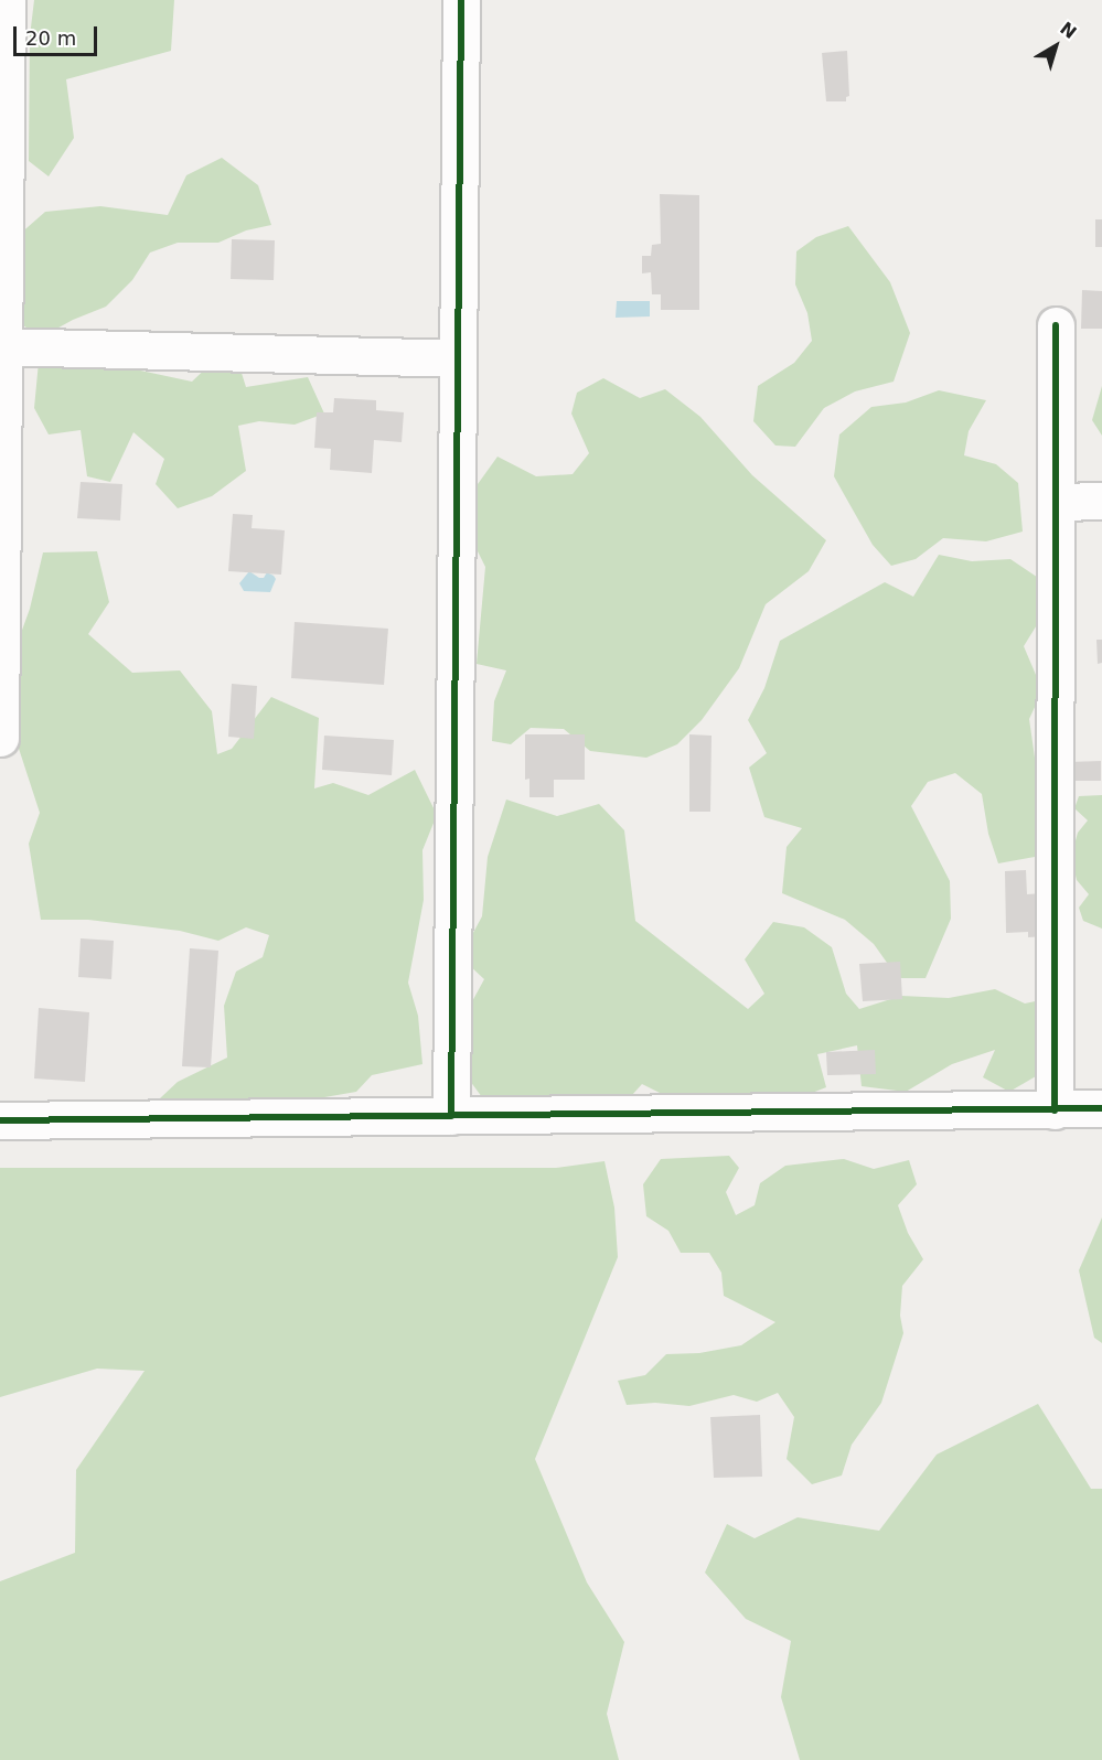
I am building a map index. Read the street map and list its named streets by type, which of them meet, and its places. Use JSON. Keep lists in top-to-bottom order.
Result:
{
  "scale_bar": "20 m",
  "north": "top right"
}
